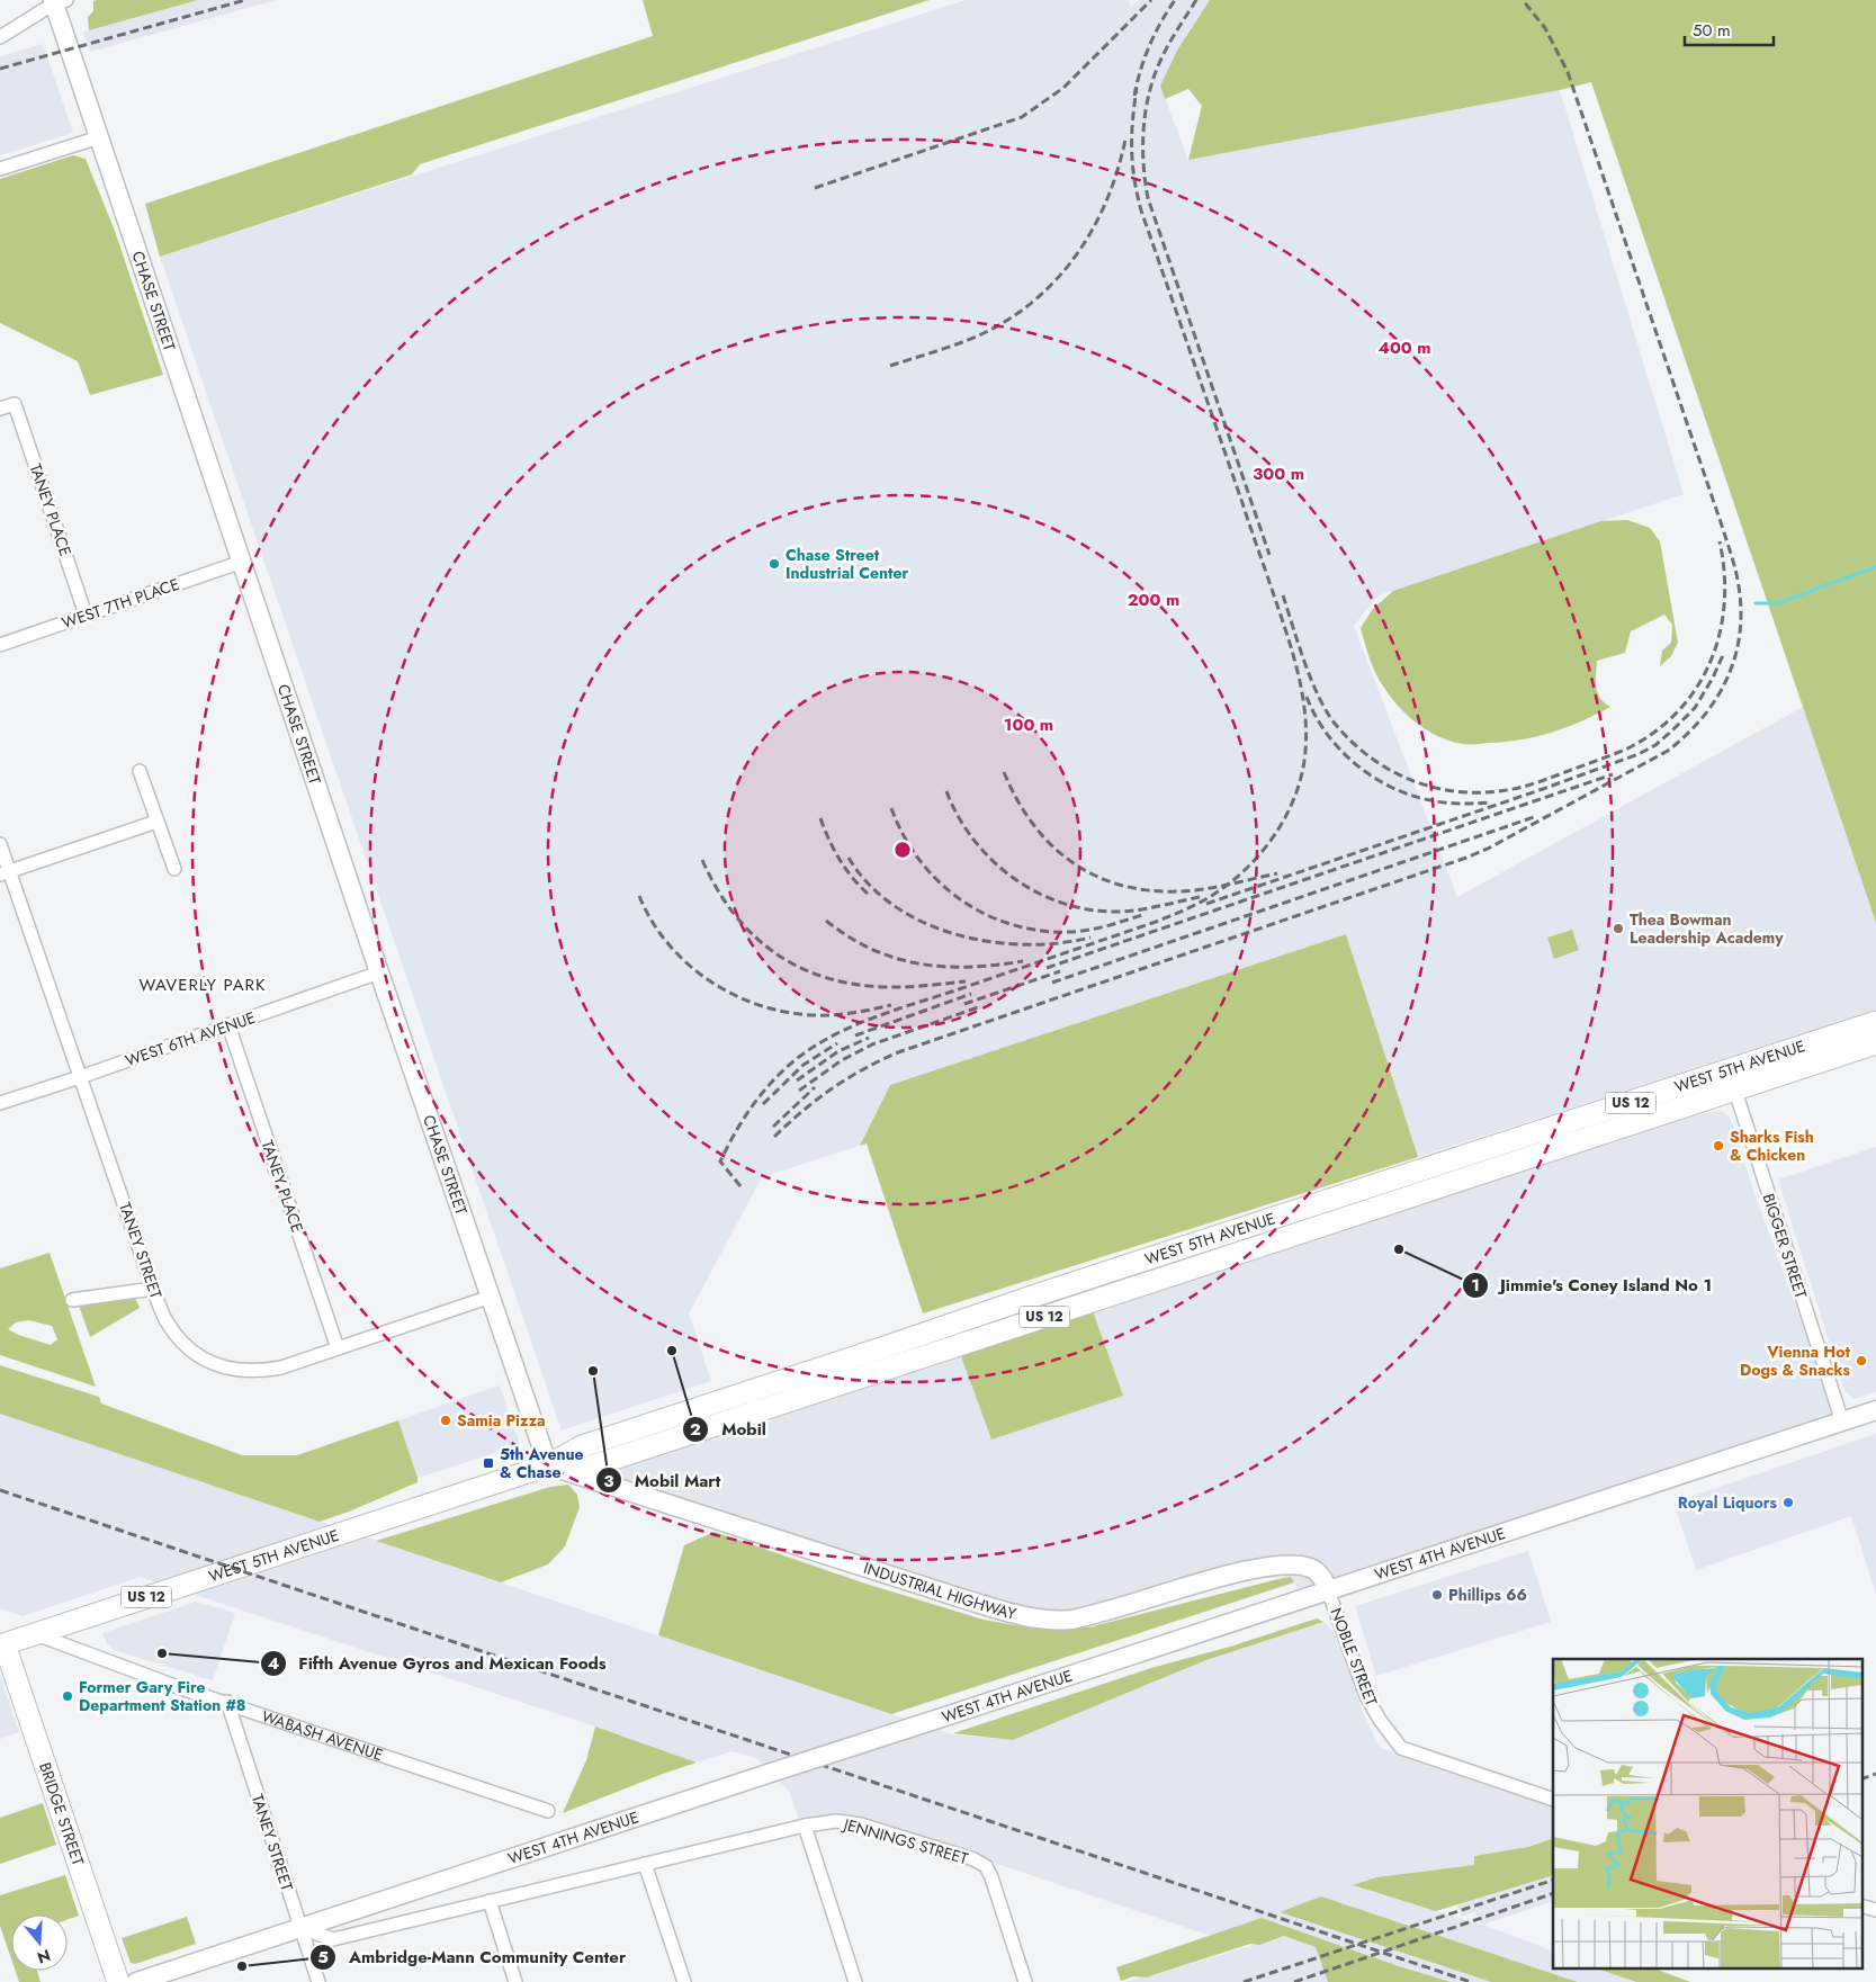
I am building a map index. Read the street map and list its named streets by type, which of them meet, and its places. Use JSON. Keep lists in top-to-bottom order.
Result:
{
  "streets": {
    "main road": ["WEST 5TH AVENUE", "US 12", "BRIDGE STREET"],
    "street": [
      "CHASE STREET",
      "TANEY PLACE",
      "WEST 7TH PLACE",
      "WEST 6TH AVENUE",
      "BIGGER STREET",
      "TANEY STREET",
      "WEST 4TH AVENUE",
      "INDUSTRIAL HIGHWAY",
      "NOBLE STREET",
      "WABASH AVENUE",
      "JENNINGS STREET"
    ]
  },
  "crossings": [
    ["CHASE STREET", "WEST 7TH PLACE"],
    ["CHASE STREET", "WEST 6TH AVENUE"],
    ["CHASE STREET", "WEST 5TH AVENUE"],
    ["CHASE STREET", "TANEY STREET"],
    ["CHASE STREET", "INDUSTRIAL HIGHWAY"],
    ["TANEY PLACE", "WEST 7TH PLACE"],
    ["TANEY PLACE", "WEST 6TH AVENUE"],
    ["TANEY PLACE", "TANEY STREET"],
    ["WEST 6TH AVENUE", "TANEY STREET"],
    ["WEST 5TH AVENUE", "BIGGER STREET"],
    ["WEST 5TH AVENUE", "INDUSTRIAL HIGHWAY"],
    ["WEST 5TH AVENUE", "WABASH AVENUE"],
    ["WEST 5TH AVENUE", "BRIDGE STREET"],
    ["BIGGER STREET", "WEST 4TH AVENUE"],
    ["TANEY STREET", "WEST 4TH AVENUE"],
    ["TANEY STREET", "WABASH AVENUE"],
    ["WEST 4TH AVENUE", "INDUSTRIAL HIGHWAY"],
    ["WEST 4TH AVENUE", "NOBLE STREET"],
    ["INDUSTRIAL HIGHWAY", "NOBLE STREET"]
  ],
  "districts": ["WAVERLY PARK"],
  "places": {
    "other": [
      "Chase Street Industrial Center",
      "Thea Bowman Leadership Academy",
      "Sharks Fish & Chicken",
      "Jimmie's Coney Island No 1",
      "Mobil",
      "Vienna Hot Dogs & Snacks",
      "Mobil Mart",
      "Samia Pizza",
      "Royal Liquors",
      "Phillips 66",
      "Fifth Avenue Gyros and Mexican Foods",
      "Former Gary Fire Department Station #8",
      "Ambridge-Mann Community Center"
    ],
    "transit": ["5th Avenue & Chase"]
  },
  "scale_bar": "50 m",
  "north": "bottom",
  "rings": [
    "400 m",
    "300 m",
    "200 m",
    "100 m"
  ]
}
